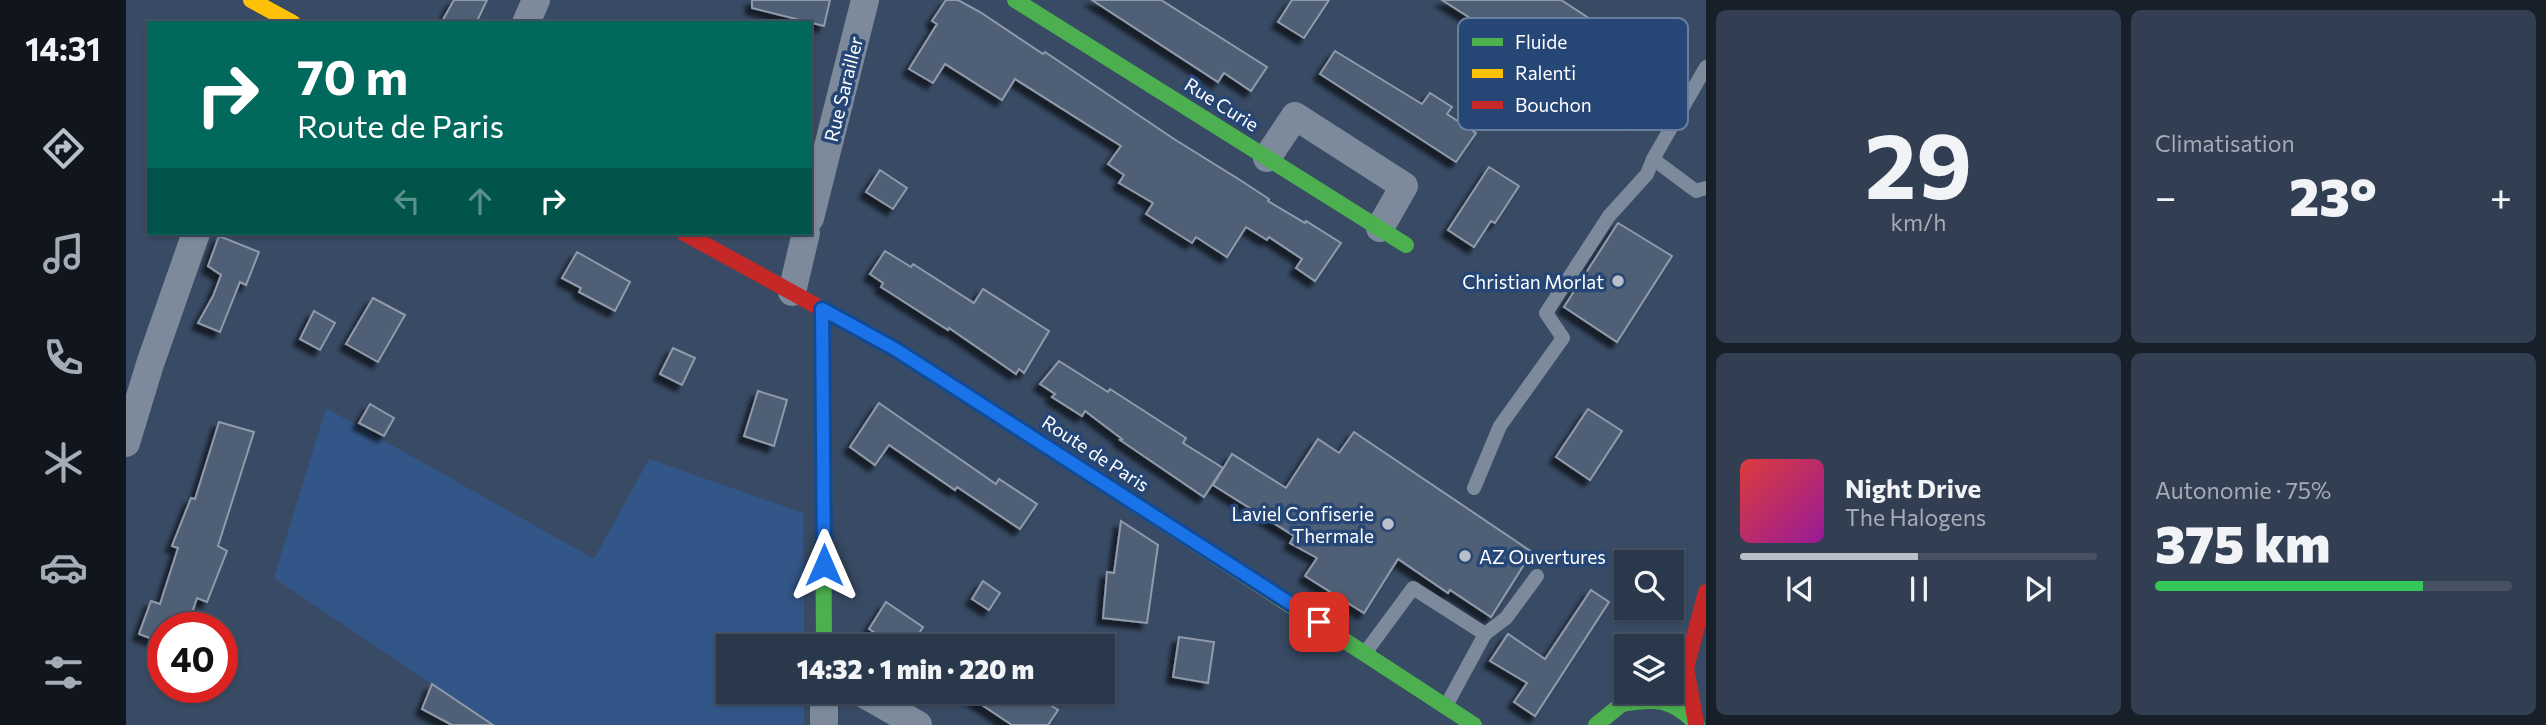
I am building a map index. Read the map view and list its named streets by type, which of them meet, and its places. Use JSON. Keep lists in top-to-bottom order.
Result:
{
  "streets": {
    "main road": ["Rue Curie", "Route de Paris"],
    "street": ["Rue Sarailler"]
  },
  "crossings": [
    ["Rue Sarailler", "Route de Paris"]
  ],
  "places": ["Christian Morlat", "Laviel Confiserie Thermale", "AZ Ouvertures"],
  "legend": ["Fluide", "Ralenti", "Bouchon"],
  "page": {
    "tabs": "14:31",
    "tile": [
      ["29", "km/h"],
      "Climatisation",
      ["Autonomie · 75%", "375 km"]
    ],
    "turn": ["70 m", "Route de Paris"],
    "heat": ["−", "23°", "+"],
    "song": ["Night Drive", "The Halogens"],
    "limit": "40",
    "trip": "14:32 · 1 min · 220 m"
  }
}
